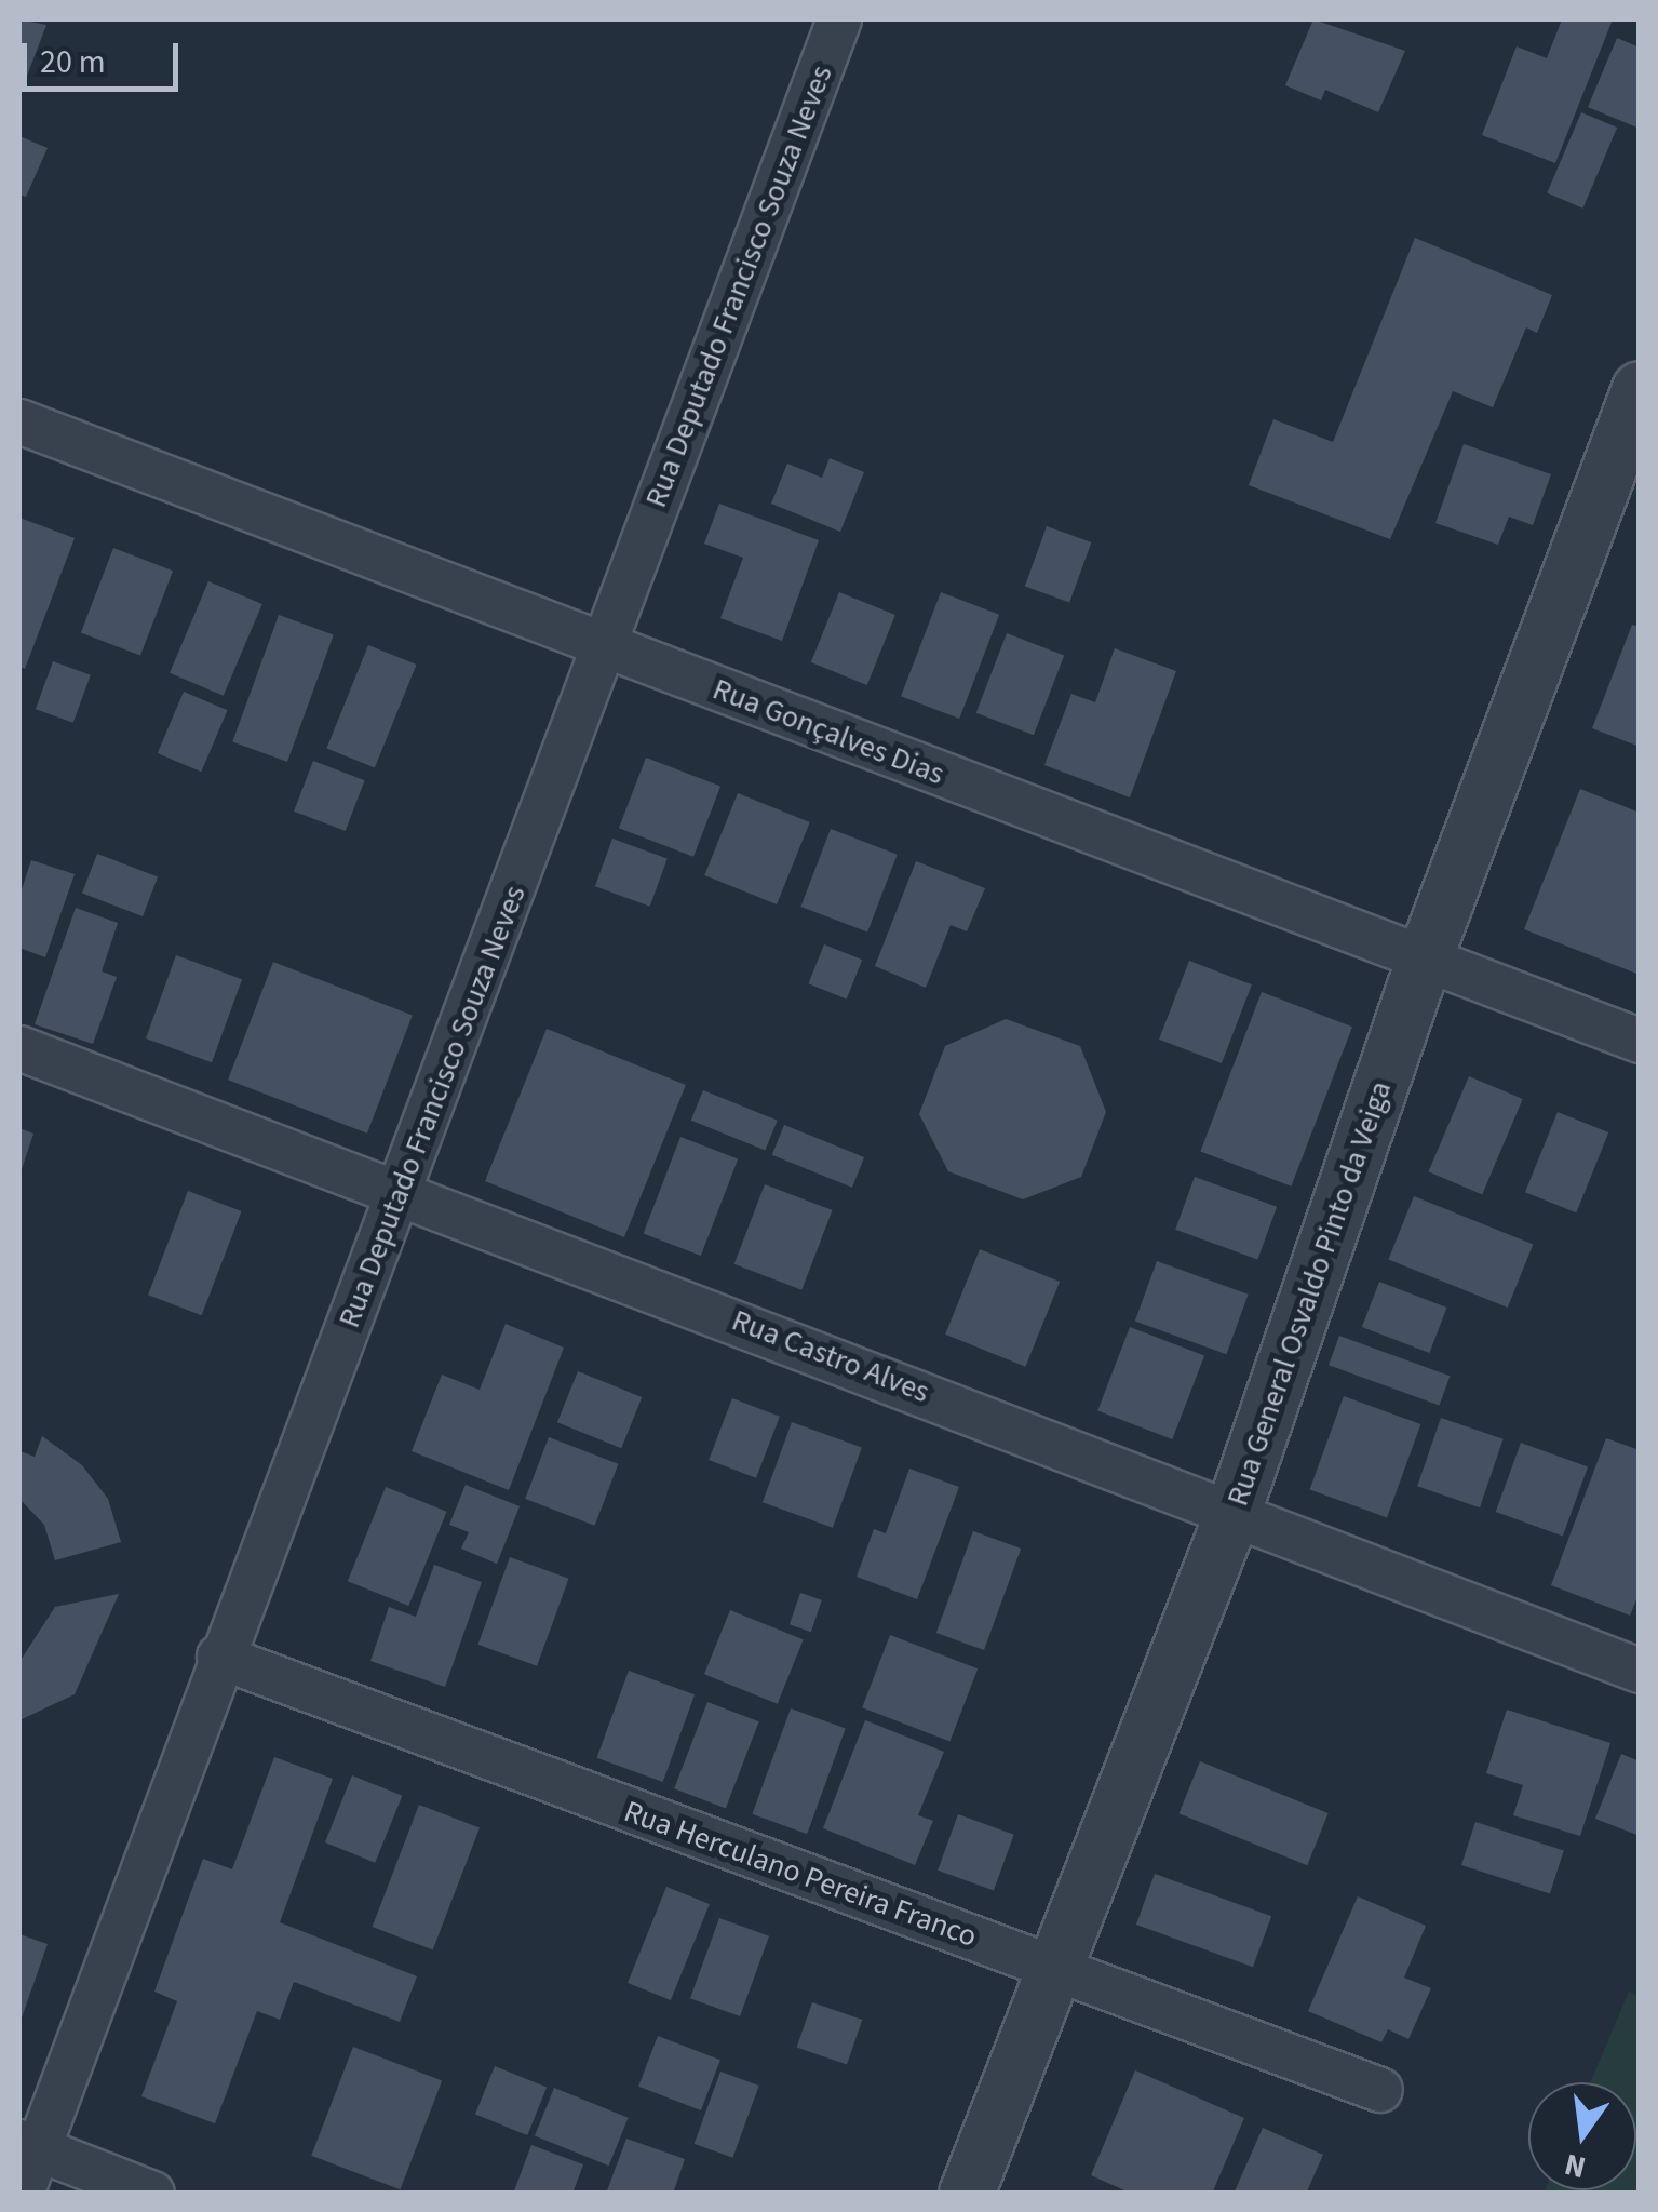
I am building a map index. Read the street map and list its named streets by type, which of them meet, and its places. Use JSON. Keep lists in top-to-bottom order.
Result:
{
  "streets": {
    "street": [
      "Rua Deputado Francisco Souza Neves",
      "Rua Gonçalves Dias",
      "Rua General Osvaldo Pinto da Veiga",
      "Rua Castro Alves",
      "Rua Herculano Pereira Franco"
    ]
  },
  "crossings": [
    ["Rua Deputado Francisco Souza Neves", "Rua Gonçalves Dias"],
    ["Rua Deputado Francisco Souza Neves", "Rua Castro Alves"],
    ["Rua Deputado Francisco Souza Neves", "Rua Herculano Pereira Franco"],
    ["Rua Gonçalves Dias", "Rua General Osvaldo Pinto da Veiga"],
    ["Rua General Osvaldo Pinto da Veiga", "Rua Castro Alves"],
    ["Rua General Osvaldo Pinto da Veiga", "Rua Herculano Pereira Franco"]
  ],
  "scale_bar": "20 m",
  "north": "bottom"
}
